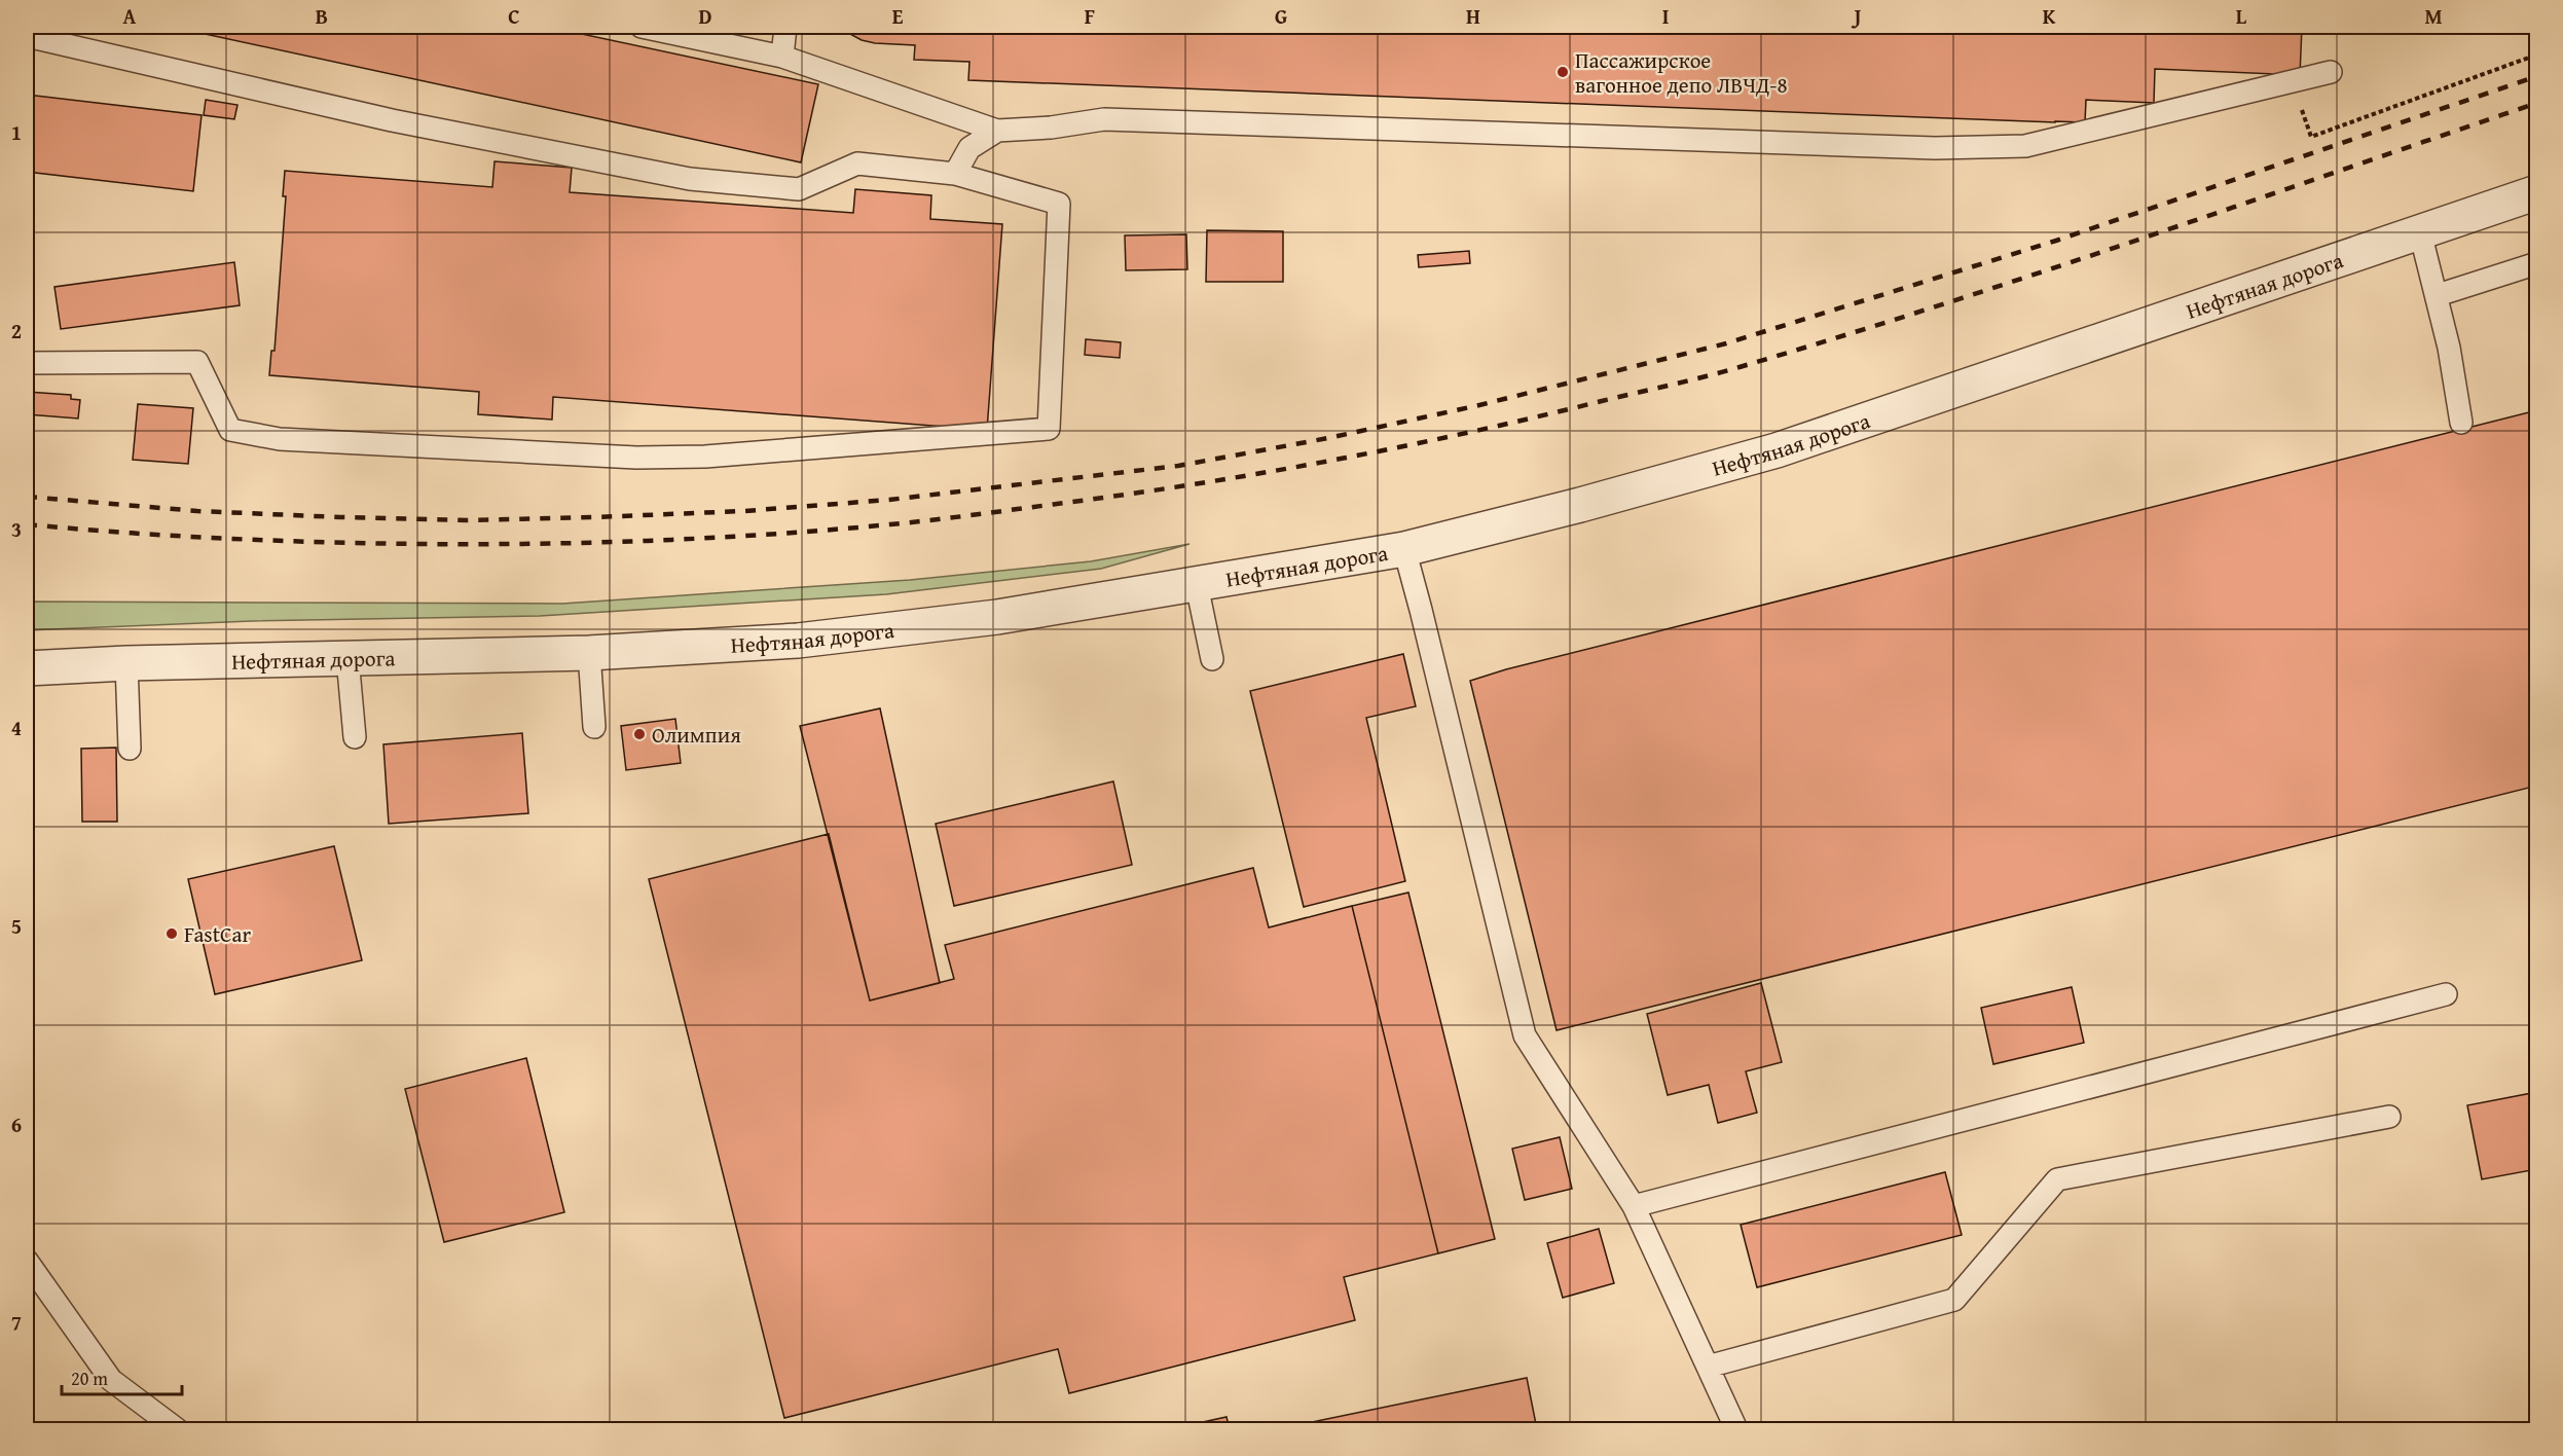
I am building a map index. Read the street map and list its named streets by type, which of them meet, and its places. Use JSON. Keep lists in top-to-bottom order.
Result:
{
  "streets": {
    "street": ["Нефтяная дорога"]
  },
  "places": ["Пассажирское вагонное депо ЛВЧД-8", "Олимпия", "FastCar"],
  "scale_bar": "20 m",
  "grid": {
    "columns": [
      "A",
      "B",
      "C",
      "D",
      "E",
      "F",
      "G",
      "H",
      "I",
      "J",
      "K",
      "L",
      "M"
    ],
    "rows": [
      "1",
      "2",
      "3",
      "4",
      "5",
      "6",
      "7"
    ]
  }
}
